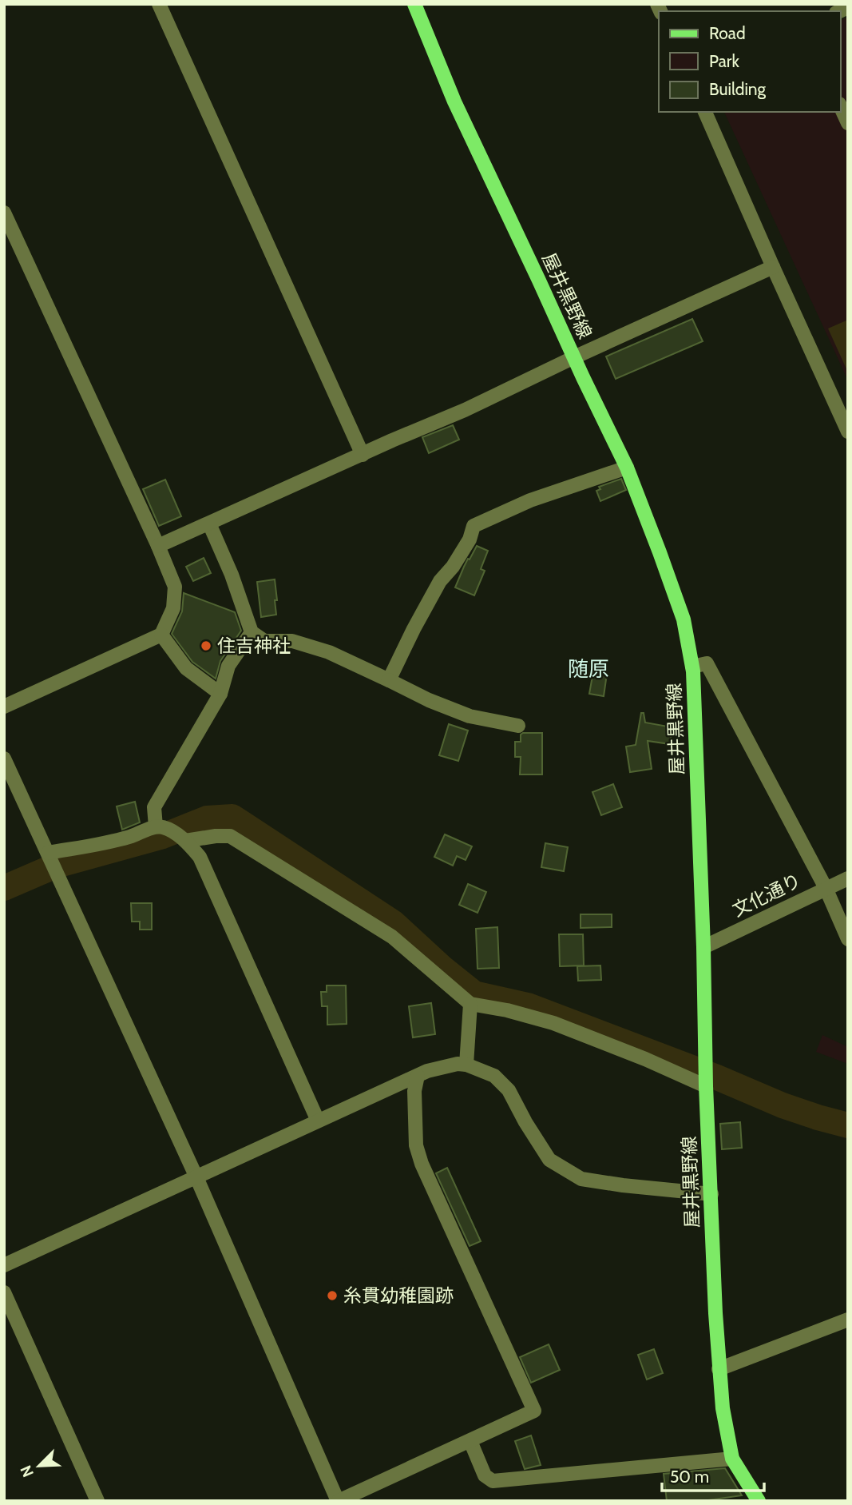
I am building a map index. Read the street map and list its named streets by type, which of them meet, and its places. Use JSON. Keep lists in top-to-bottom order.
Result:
{
  "streets": {
    "main road": ["屋井黒野線"],
    "street": ["文化通り"]
  },
  "crossings": [
    ["屋井黒野線", "文化通り"]
  ],
  "districts": ["随原"],
  "places": ["住吉神社", "糸貫幼稚園跡"],
  "legend": ["Road", "Park", "Building"],
  "scale_bar": "50 m",
  "north": "bottom left"
}
